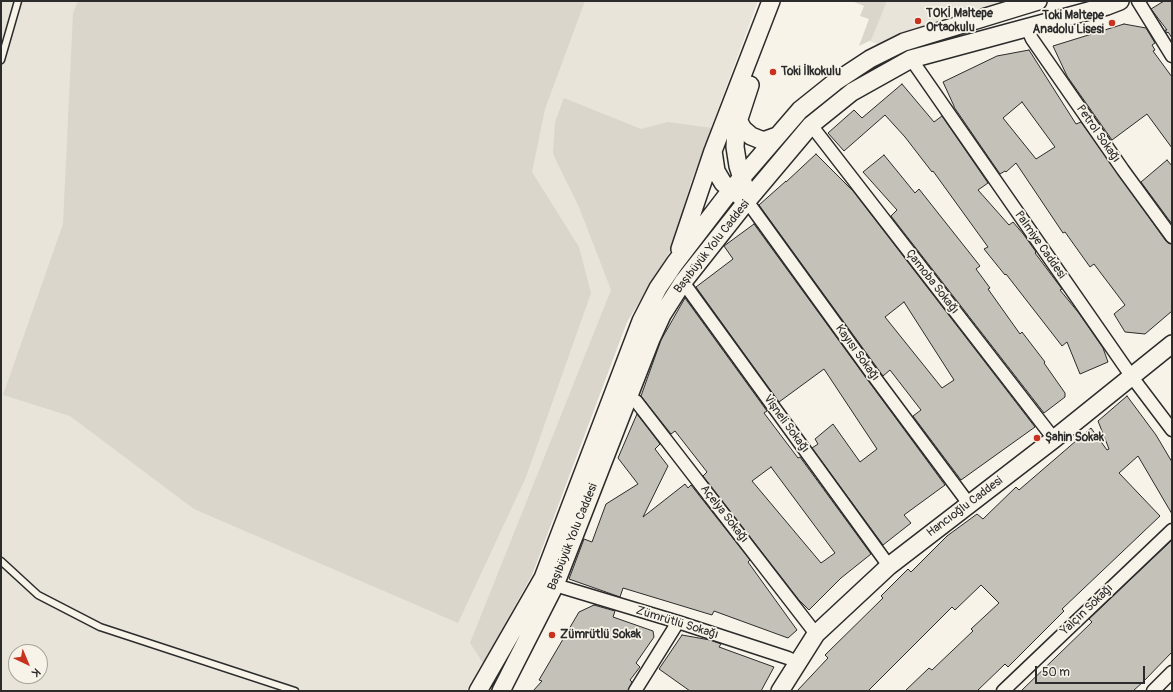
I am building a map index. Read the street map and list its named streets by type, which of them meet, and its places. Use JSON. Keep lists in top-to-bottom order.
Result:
{
  "streets": {
    "main road": ["Başıbüyük Yolu Caddesi", "Hancıoğlu Caddesi"],
    "street": [
      "Petrol Sokağı",
      "Palmiye Caddesi",
      "Çamoba Sokağı",
      "Kayısı Sokağı",
      "Vişneli Sokağı",
      "Açelya Sokağı",
      "Yalçın Sokağı",
      "Zümrütlü Sokağı"
    ]
  },
  "crossings": [
    ["Petrol Sokağı", "Başıbüyük Yolu Caddesi"],
    ["Palmiye Caddesi", "Başıbüyük Yolu Caddesi"],
    ["Palmiye Caddesi", "Hancıoğlu Caddesi"],
    ["Başıbüyük Yolu Caddesi", "Çamoba Sokağı"],
    ["Başıbüyük Yolu Caddesi", "Kayısı Sokağı"],
    ["Başıbüyük Yolu Caddesi", "Vişneli Sokağı"],
    ["Başıbüyük Yolu Caddesi", "Açelya Sokağı"],
    ["Başıbüyük Yolu Caddesi", "Zümrütlü Sokağı"],
    ["Çamoba Sokağı", "Hancıoğlu Caddesi"],
    ["Kayısı Sokağı", "Hancıoğlu Caddesi"],
    ["Vişneli Sokağı", "Hancıoğlu Caddesi"],
    ["Hancıoğlu Caddesi", "Açelya Sokağı"],
    ["Hancıoğlu Caddesi", "Zümrütlü Sokağı"]
  ],
  "places": [
    "TOKİ Maltepe Ortaokulu",
    "Toki Maltepe Anadolu Lisesi",
    "Toki İlkokulu",
    "Şahin Sokak",
    "Zümrütlü Sokak"
  ],
  "scale_bar": "50 m",
  "north": "bottom right"
}
